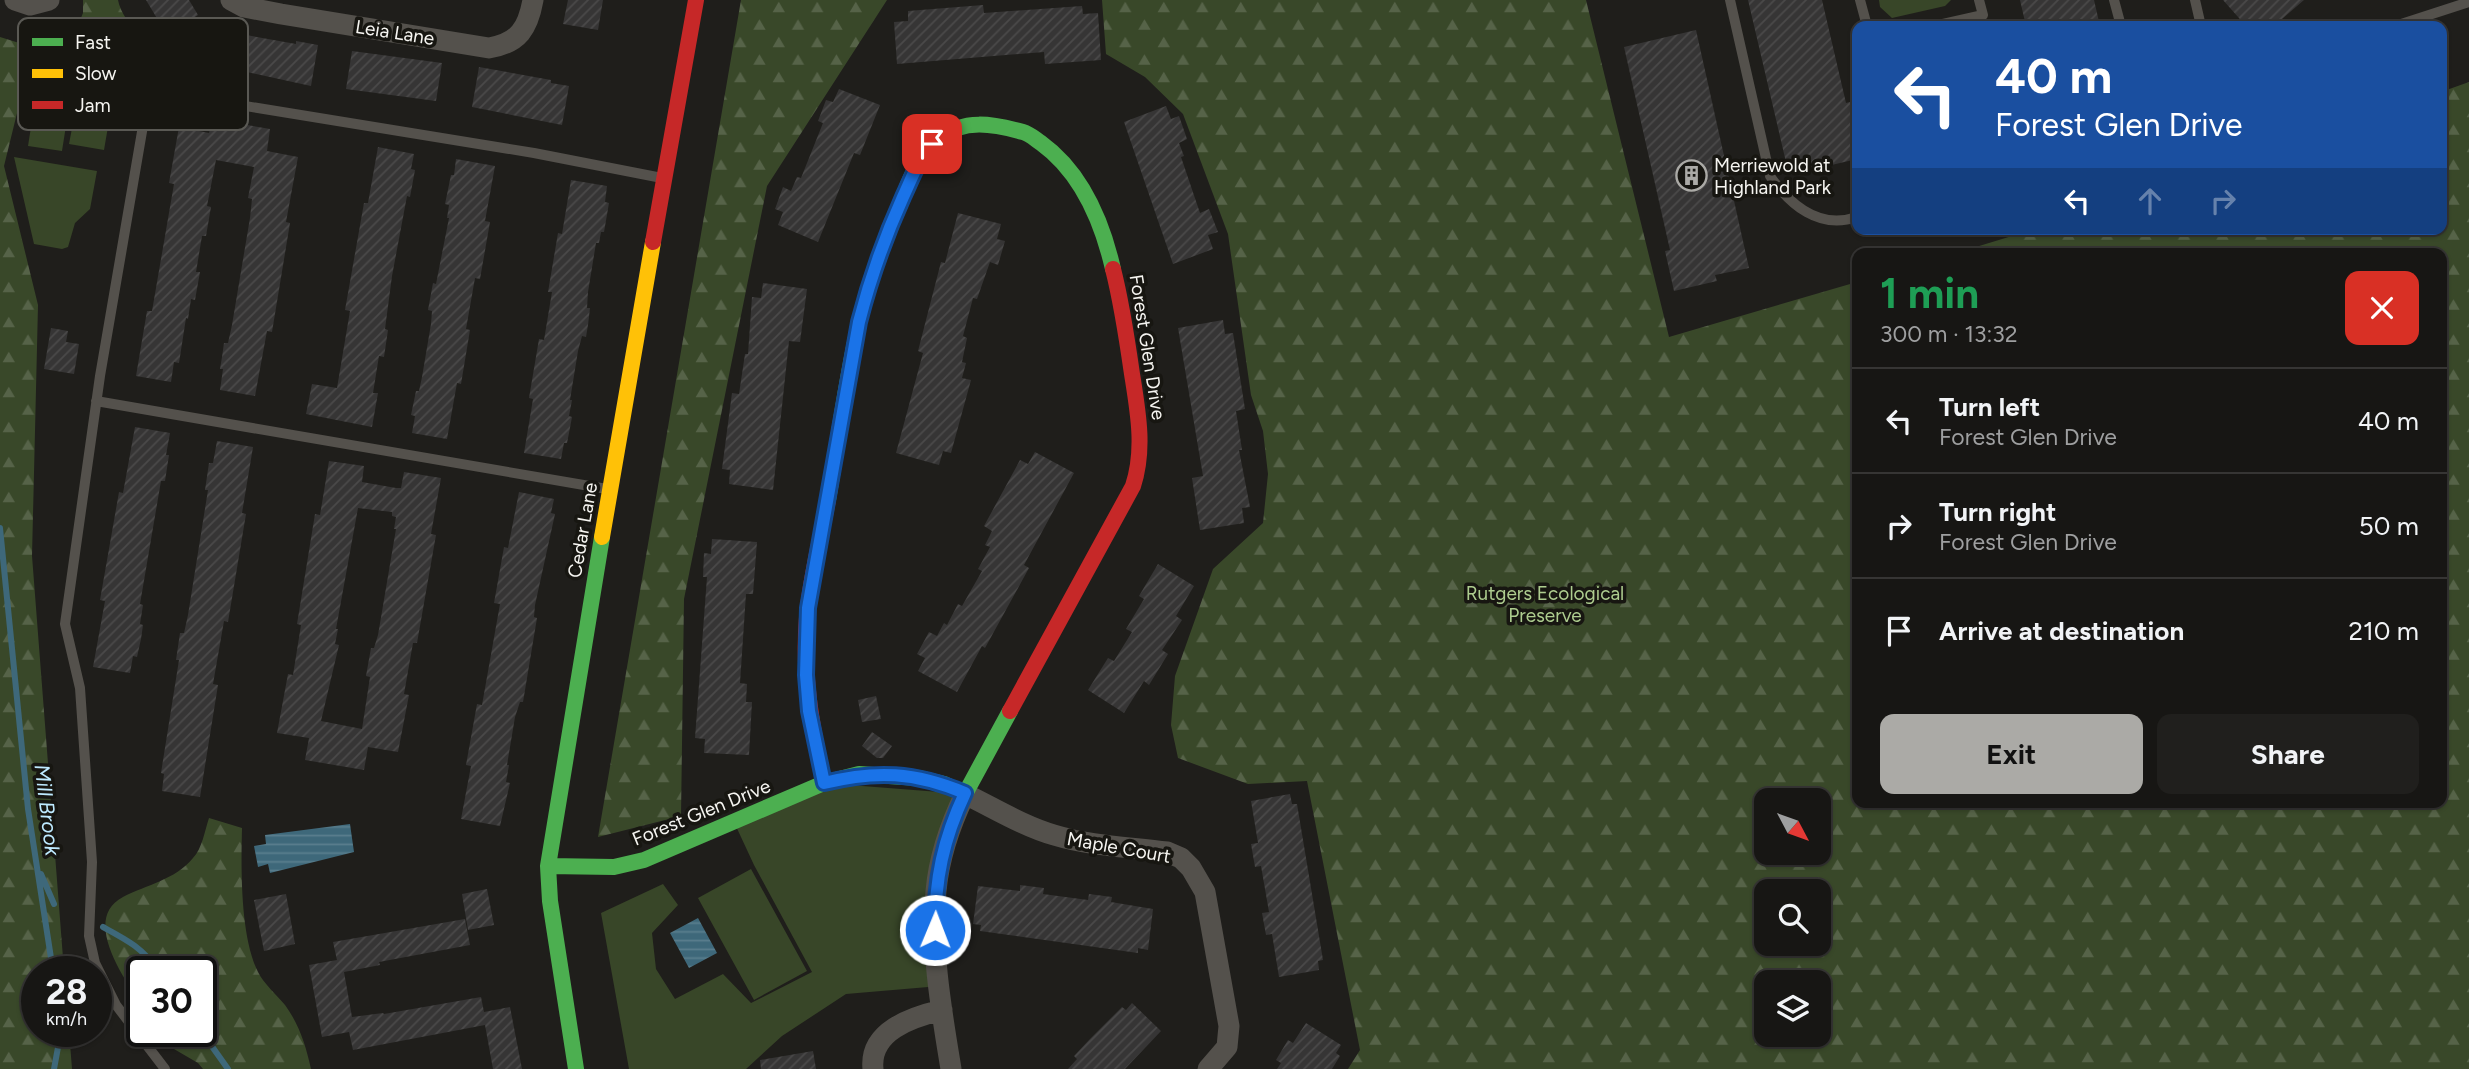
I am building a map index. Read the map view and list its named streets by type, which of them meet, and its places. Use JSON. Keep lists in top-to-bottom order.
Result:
{
  "streets": {
    "street": [
      "Leia Lane",
      "Forest Glen Drive",
      "Cedar Lane",
      "Maple Court"
    ]
  },
  "crossings": [
    ["Forest Glen Drive", "Cedar Lane"],
    ["Forest Glen Drive", "Maple Court"]
  ],
  "water": ["Mill Brook"],
  "parks": ["Rutgers Ecological Preserve"],
  "places": {
    "building": ["Merriewold at Highland Park"]
  },
  "legend": ["Fast", "Slow", "Jam"],
  "north": "bottom right",
  "page": {
    "turn": ["40 m", "Forest Glen Drive"],
    "heading": ["1 min", "300 m · 13:32"],
    "list": [
      {
        "name": "Turn left",
        "note": "Forest Glen Drive",
        "value": "40 m"
      },
      {
        "name": "Turn right",
        "note": "Forest Glen Drive",
        "value": "50 m"
      },
      {
        "name": "Arrive at destination",
        "value": "210 m"
      }
    ],
    "buttons": ["Exit", "Share"],
    "speed": "28 km/h",
    "limit": "30"
  }
}
